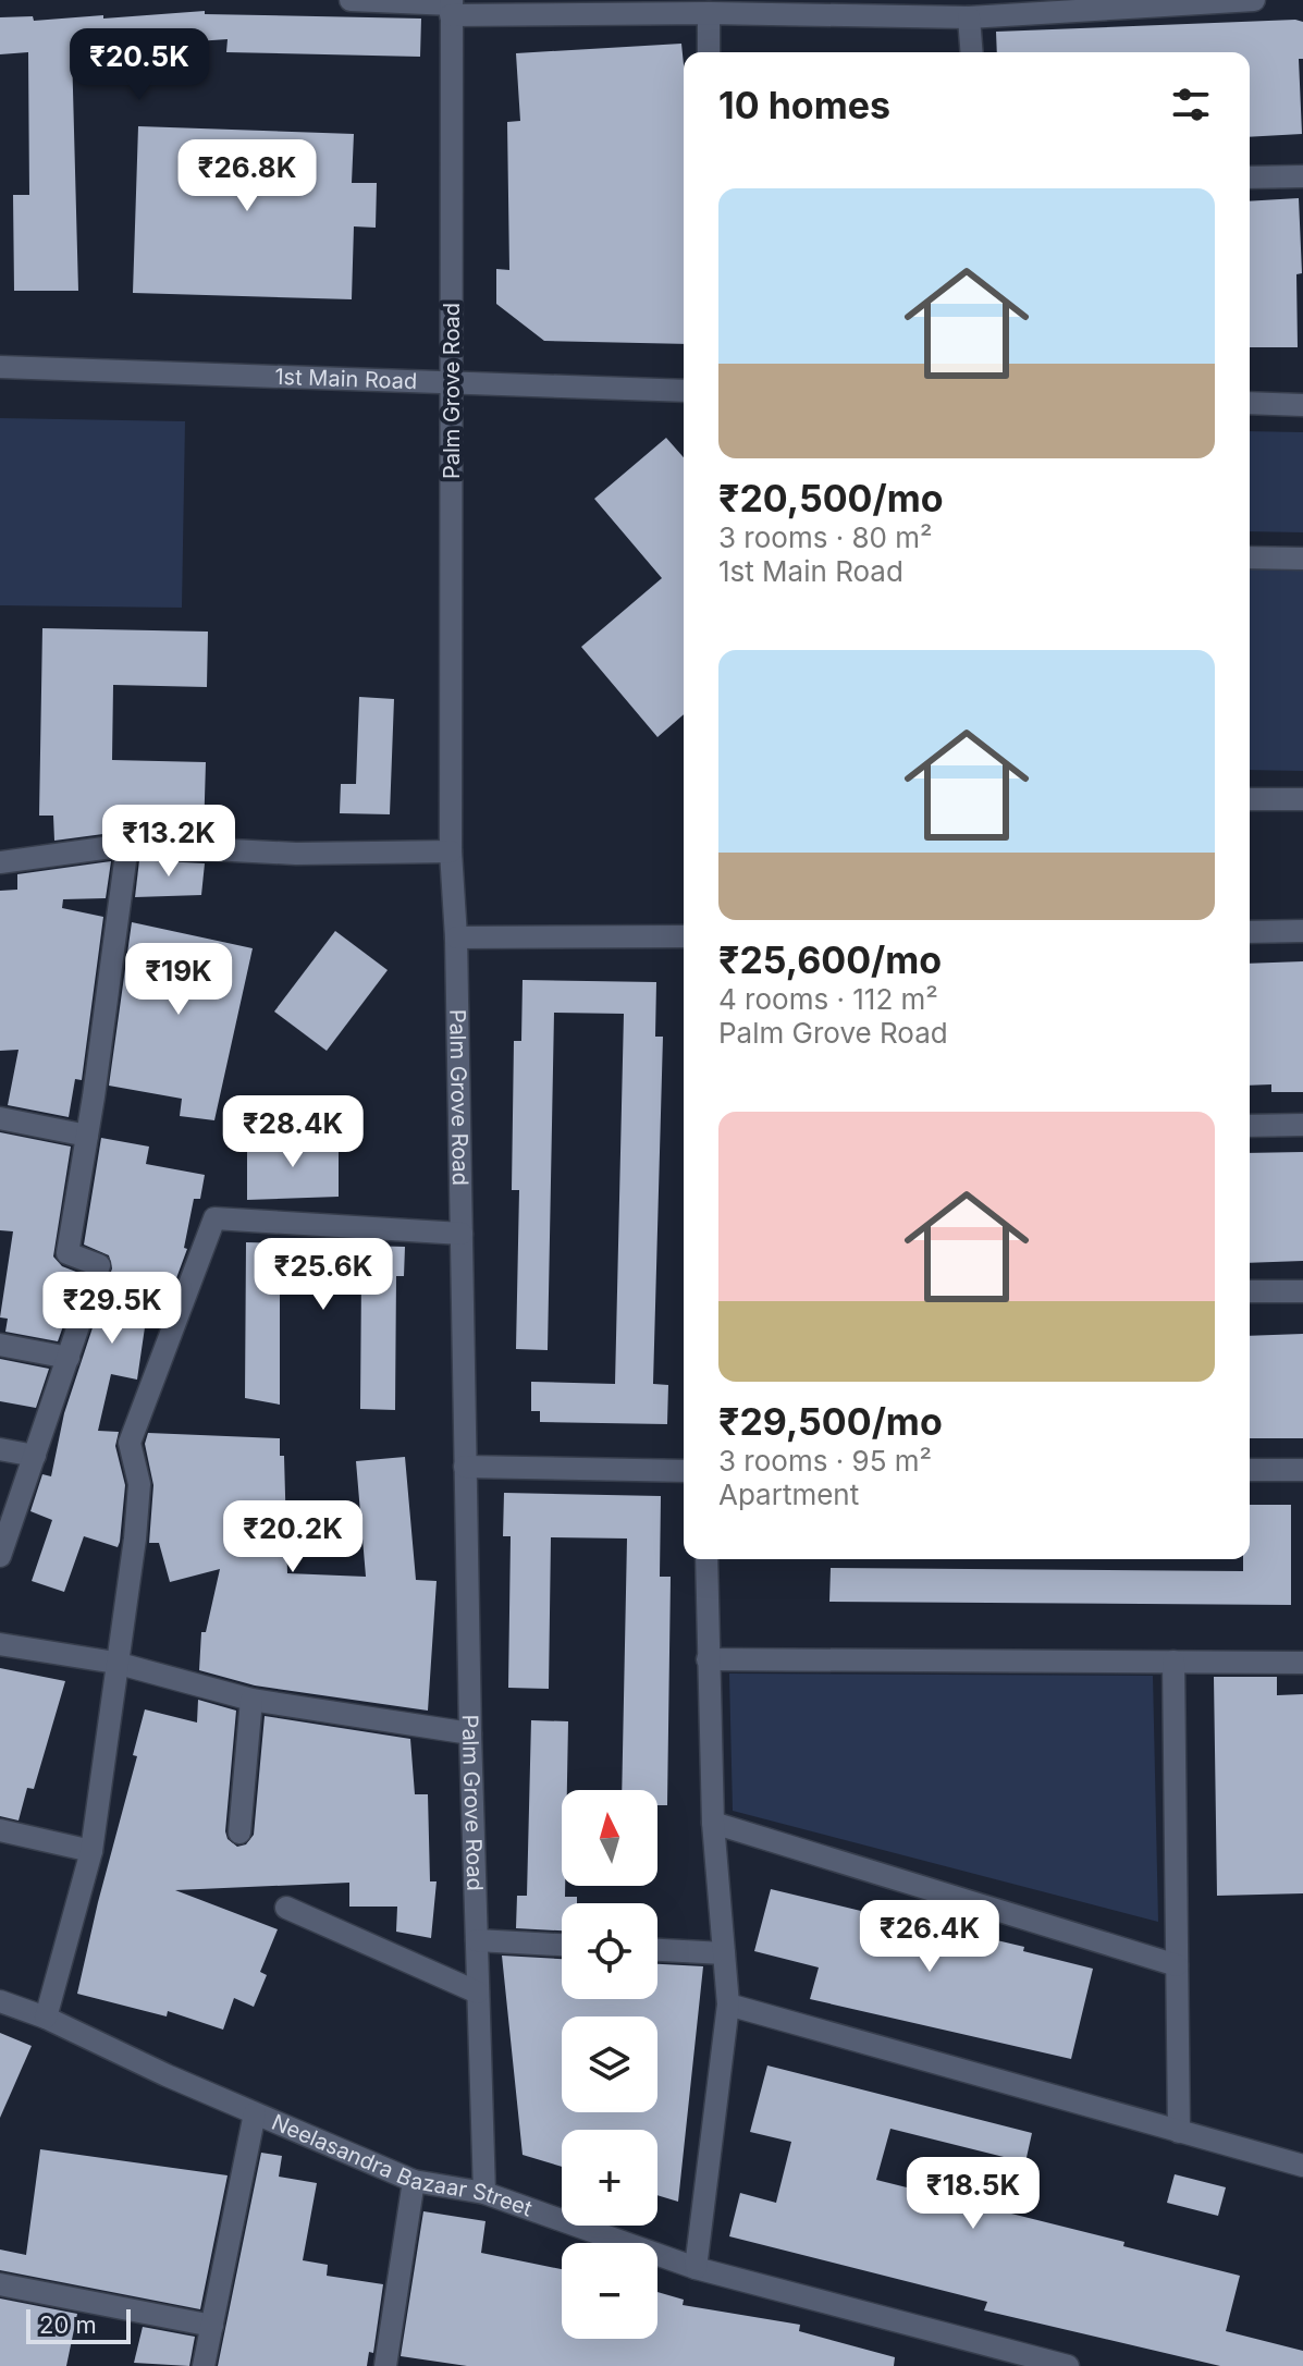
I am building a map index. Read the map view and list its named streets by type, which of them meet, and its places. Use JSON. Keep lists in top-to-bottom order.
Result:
{
  "streets": {
    "street": ["1st Main Road", "Palm Grove Road", "Neelasandra Bazaar Street"]
  },
  "crossings": [
    ["1st Main Road", "Palm Grove Road"],
    ["Palm Grove Road", "Neelasandra Bazaar Street"]
  ],
  "scale_bar": "20 m",
  "north": "top",
  "page": {
    "price": [
      "₹20.5K",
      "₹26.8K",
      "₹13.2K",
      "₹19K",
      "₹28.4K",
      "₹25.6K",
      "₹29.5K",
      "₹20.2K",
      "₹26.4K",
      "₹18.5K"
    ],
    "heading": "10 homes",
    "list": [
      {
        "name": "₹20,500/mo",
        "note": "3 rooms · 80 m² · 1st Main Road"
      },
      {
        "name": "₹25,600/mo",
        "note": "4 rooms · 112 m² · Palm Grove Road"
      },
      {
        "name": "₹29,500/mo",
        "note": "3 rooms · 95 m² · Apartment"
      }
    ],
    "map_buttons": ["+", "−"],
    "scale": "20 m"
  }
}
